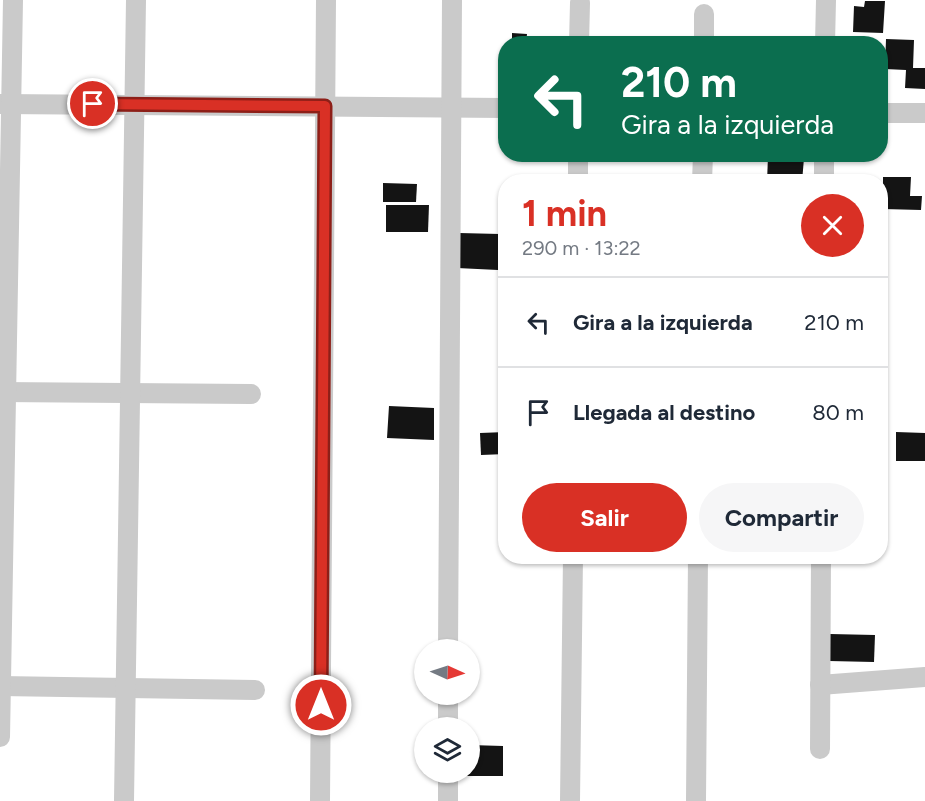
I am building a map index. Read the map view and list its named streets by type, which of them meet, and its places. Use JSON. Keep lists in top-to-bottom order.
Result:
{
  "north": "right",
  "page": {
    "turn": ["210 m", "Gira a la izquierda"],
    "heading": ["1 min", "290 m · 13:22"],
    "list": [
      {
        "name": "Gira a la izquierda",
        "value": "210 m"
      },
      {
        "name": "Llegada al destino",
        "value": "80 m"
      }
    ],
    "buttons": ["Salir", "Compartir"]
  }
}
